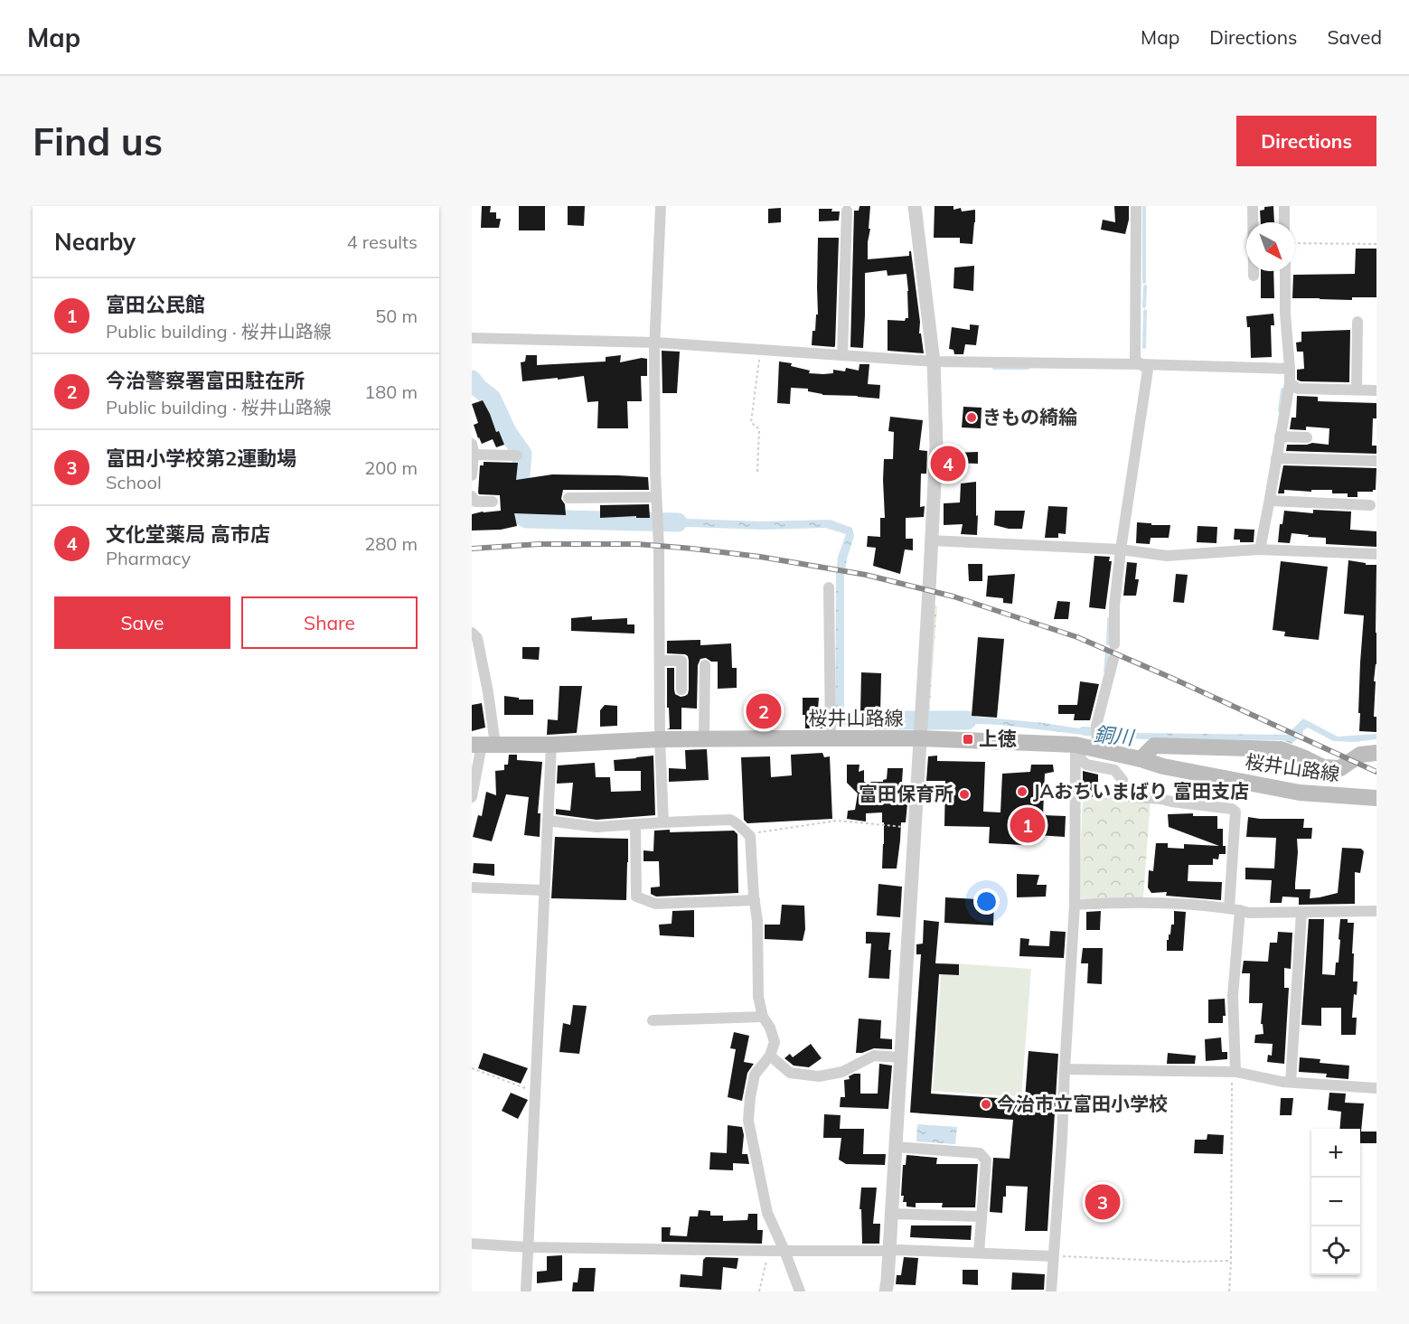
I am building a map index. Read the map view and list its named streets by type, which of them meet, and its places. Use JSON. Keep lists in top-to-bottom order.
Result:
{
  "streets": {
    "main road": ["桜井山路線"]
  },
  "water": ["銅川"],
  "places": {
    "other": [
      "きもの綺綸",
      "JAおちいまばり 富田支店",
      "富田保育所",
      "今治市立富田小学校"
    ],
    "transit": ["上徳"]
  },
  "north": "bottom right",
  "page": {
    "header": "Map",
    "nav": ["Map", "Directions", "Saved"],
    "buttons": [
      "Directions",
      ["Save", "Share"]
    ],
    "title": "Find us",
    "heading": ["Nearby", "4 results"],
    "list": [
      {
        "mark": "1",
        "name": "富田公民館",
        "note": "Public building · 桜井山路線",
        "value": "50 m"
      },
      {
        "mark": "2",
        "name": "今治警察署富田駐在所",
        "note": "Public building · 桜井山路線",
        "value": "180 m"
      },
      {
        "mark": "3",
        "name": "富田小学校第2運動場",
        "note": "School",
        "value": "200 m"
      },
      {
        "mark": "4",
        "name": "文化堂薬局 高市店",
        "note": "Pharmacy",
        "value": "280 m"
      }
    ],
    "pins": [
      "4",
      "2",
      "1",
      "3"
    ],
    "map_buttons": ["+", "−"]
  }
}
